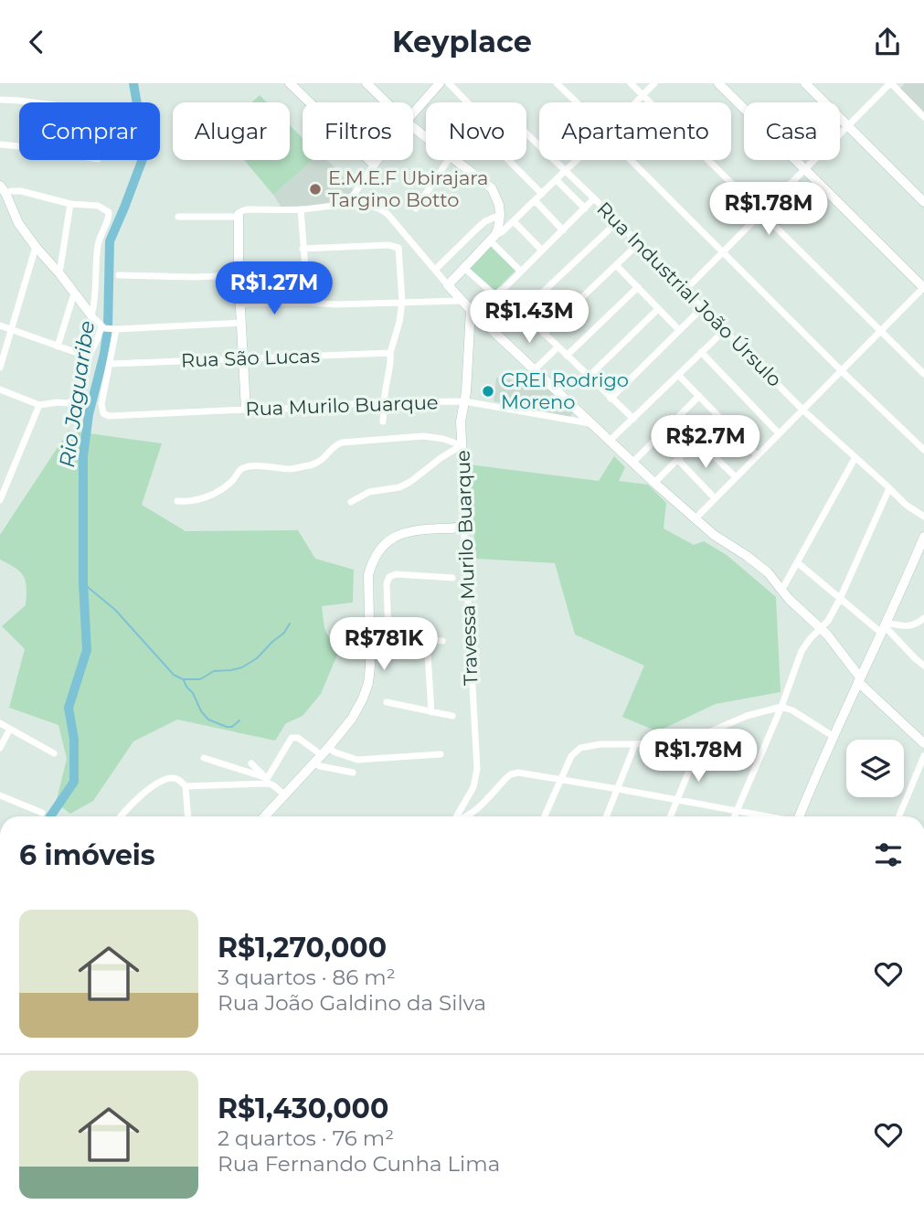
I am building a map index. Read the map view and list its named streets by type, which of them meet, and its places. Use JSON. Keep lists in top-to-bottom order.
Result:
{
  "streets": {
    "street": [
      "Rua Industrial João Úrsulo",
      "Rua São Lucas",
      "Rua Murilo Buarque",
      "Travessa Murilo Buarque"
    ]
  },
  "crossings": [
    ["Rua São Lucas", "Rua Murilo Buarque"],
    ["Rua Murilo Buarque", "Travessa Murilo Buarque"]
  ],
  "water": ["Rio Jaguaribe"],
  "places": ["E.M.E.F Ubirajara Targino Botto", "CREI Rodrigo Moreno"],
  "page": {
    "header": "Keyplace",
    "chip": [
      "Comprar",
      "Alugar",
      "Filtros",
      "Novo",
      "Apartamento",
      "Casa"
    ],
    "price": [
      "R$1.78M",
      "R$1.27M",
      "R$1.43M",
      "R$2.7M",
      "R$781K",
      "R$1.78M"
    ],
    "heading": "6 imóveis",
    "list": [
      {
        "name": "R$1,270,000",
        "note": "3 quartos · 86 m² · Rua João Galdino da Silva"
      },
      {
        "name": "R$1,430,000",
        "note": "2 quartos · 76 m² · Rua Fernando Cunha Lima"
      }
    ]
  }
}
